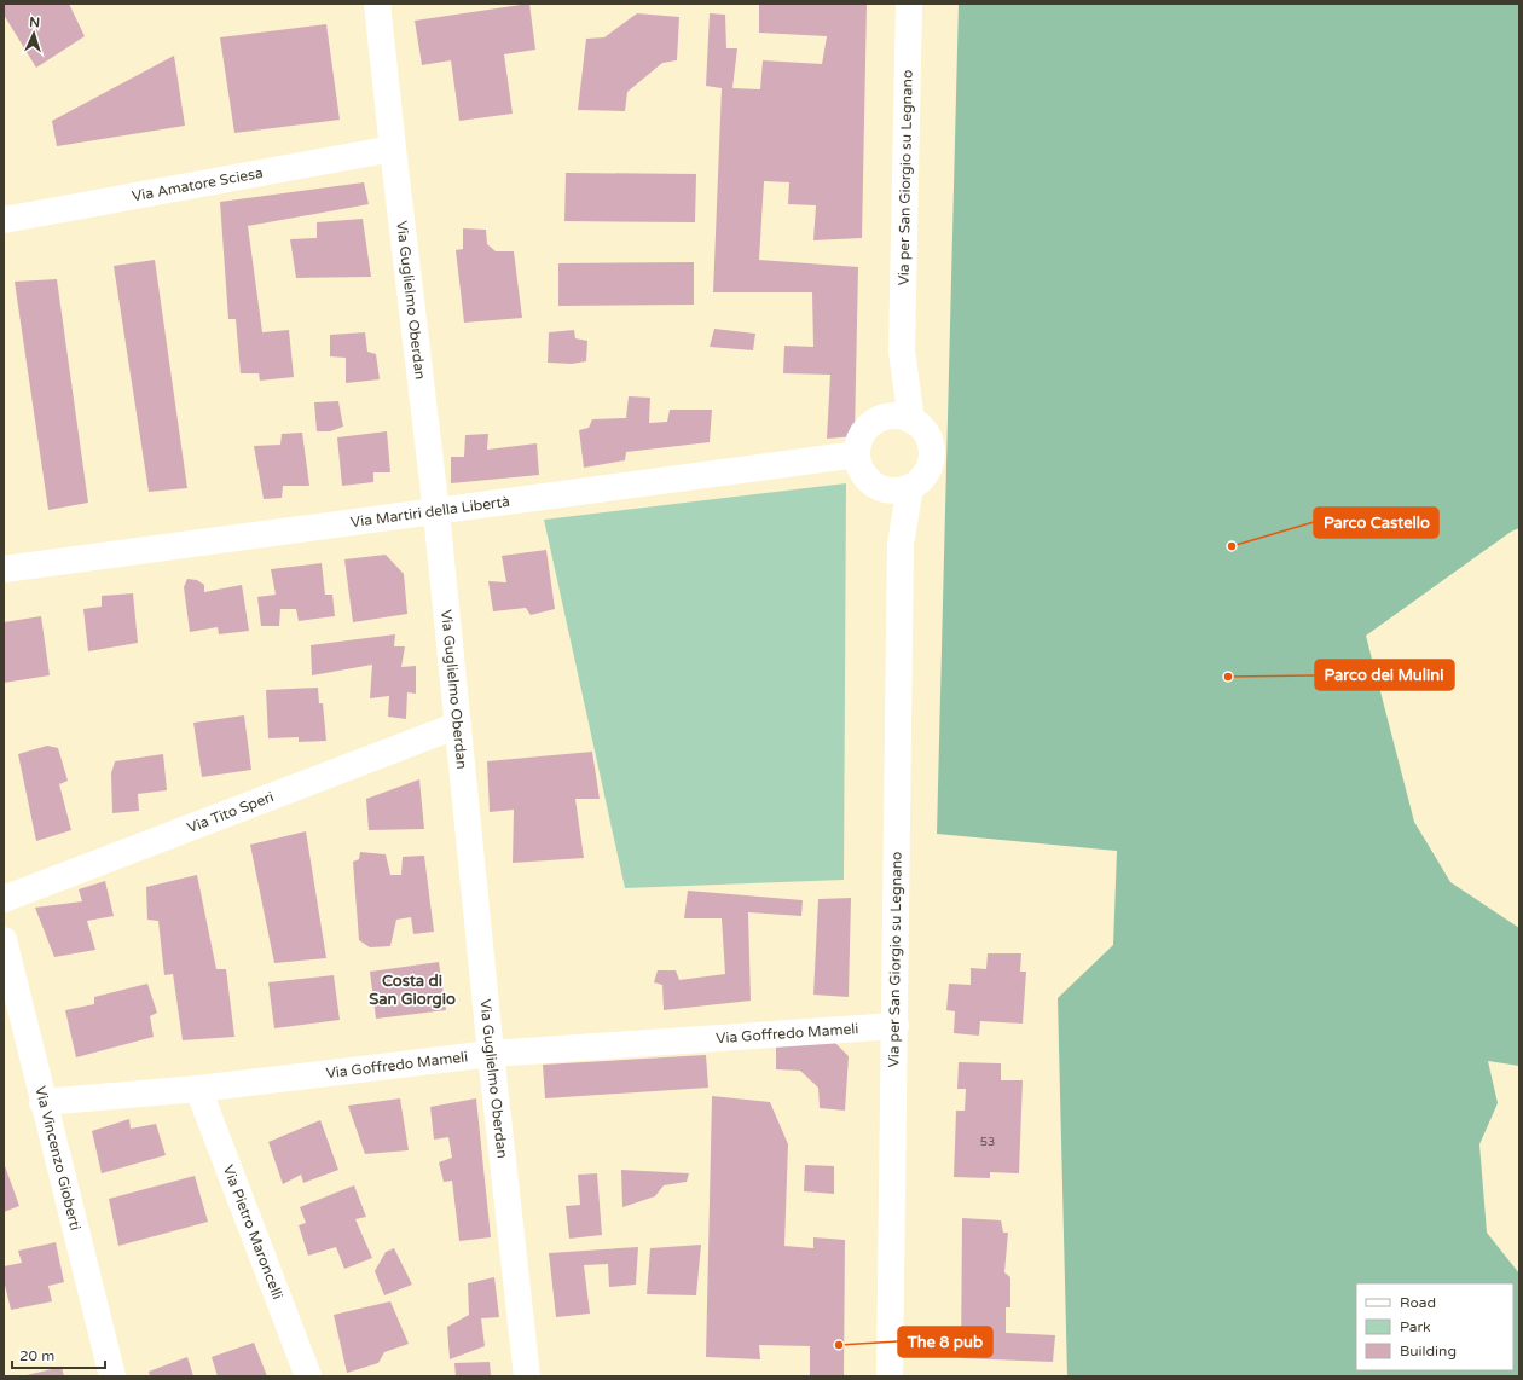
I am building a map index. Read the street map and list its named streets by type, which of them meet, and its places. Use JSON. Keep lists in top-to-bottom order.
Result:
{
  "streets": {
    "street": [
      "Via per San Giorgio su Legnano",
      "Via Amatore Sciesa",
      "Via Guglielmo Oberdan",
      "Via Martiri della Libertà",
      "Via Tito Speri",
      "Via Goffredo Mameli",
      "Via Vincenzo Gioberti",
      "Via Pietro Maroncelli"
    ]
  },
  "crossings": [
    ["Via per San Giorgio su Legnano", "Via Martiri della Libertà"],
    ["Via per San Giorgio su Legnano", "Via Goffredo Mameli"],
    ["Via Amatore Sciesa", "Via Guglielmo Oberdan"],
    ["Via Guglielmo Oberdan", "Via Martiri della Libertà"],
    ["Via Guglielmo Oberdan", "Via Tito Speri"],
    ["Via Guglielmo Oberdan", "Via Goffredo Mameli"],
    ["Via Goffredo Mameli", "Via Vincenzo Gioberti"],
    ["Via Goffredo Mameli", "Via Pietro Maroncelli"]
  ],
  "districts": ["Costa di San Giorgio"],
  "places": ["Parco Castello", "Parco dei Mulini", "The 8 pub"],
  "house_numbers": ["53"],
  "legend": ["Road", "Park", "Building"],
  "scale_bar": "20 m",
  "north": "top"
}
